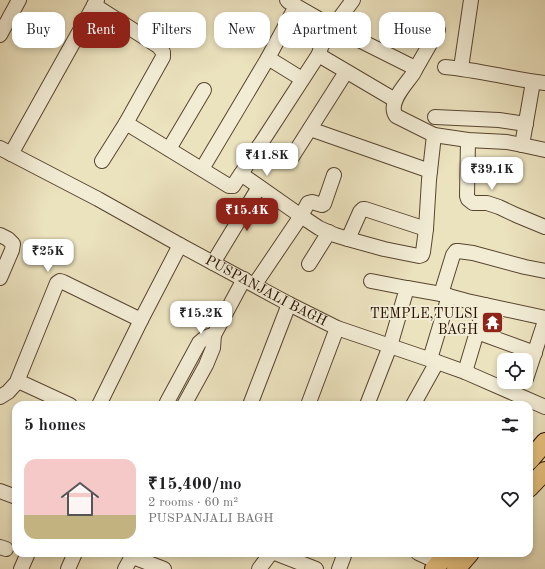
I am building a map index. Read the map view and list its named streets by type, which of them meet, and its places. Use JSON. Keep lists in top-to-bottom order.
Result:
{
  "streets": {
    "street": ["PUSPANJALI BAGH"]
  },
  "places": {
    "temple": ["TEMPLE,TULSI BAGH"]
  },
  "page": {
    "chip": [
      "Buy",
      "Rent",
      "Filters",
      "New",
      "Apartment",
      "House"
    ],
    "price": [
      "₹41.8K",
      "₹39.1K",
      "₹15.4K",
      "₹25K",
      "₹15.2K"
    ],
    "heading": "5 homes",
    "list": [
      {
        "name": "₹15,400/mo",
        "note": "2 rooms · 60 m² · PUSPANJALI BAGH"
      }
    ]
  }
}
